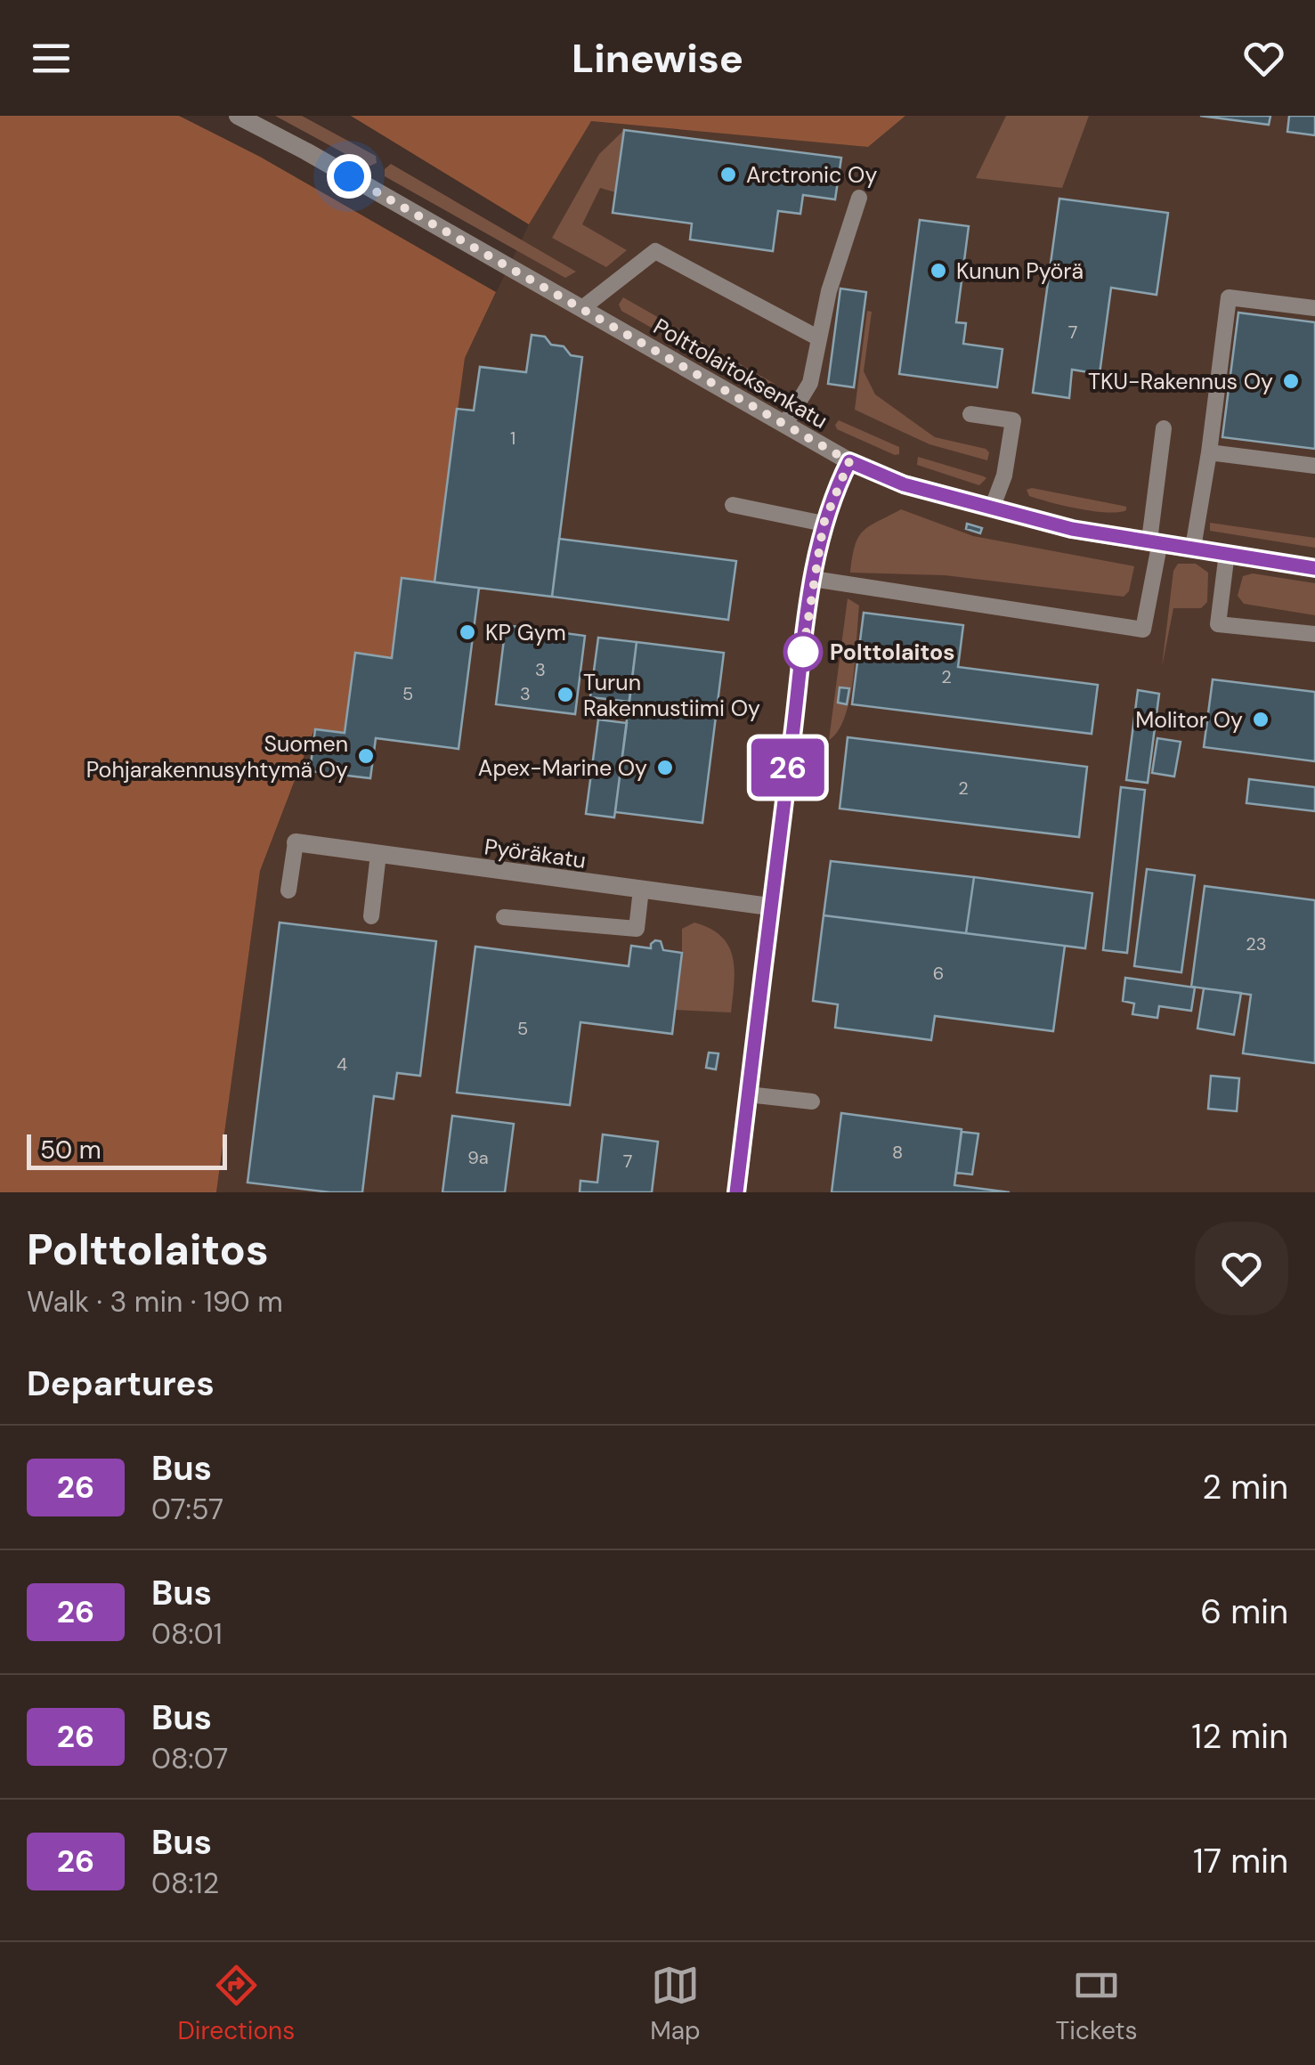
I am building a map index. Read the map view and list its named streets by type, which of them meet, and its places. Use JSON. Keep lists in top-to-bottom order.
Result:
{
  "streets": {
    "street": ["Polttolaitoksenkatu", "Pyöräkatu"]
  },
  "places": [
    "Arctronic Oy",
    "Kunun Pyörä",
    "TKU-Rakennus Oy",
    "KP Gym",
    "Polttolaitos",
    "Turun Rakennustiimi Oy",
    "Molitor Oy",
    "Suomen Pohjarakennusyhtymä Oy",
    "Apex-Marine Oy"
  ],
  "lines": ["bus line 26"],
  "house_numbers": [
    "7",
    "1",
    "3",
    "2",
    "5",
    "3",
    "2",
    "23",
    "6",
    "5",
    "4",
    "8",
    "9a",
    "7"
  ],
  "scale_bar": "50 m",
  "page": {
    "header": "Linewise",
    "on_map": "26",
    "scale": "50 m",
    "heading": [
      ["Polttolaitos", "Walk · 3 min · 190 m"],
      "Departures"
    ],
    "list": [
      {
        "mark": "26",
        "name": "Bus",
        "note": "07:57",
        "value": "2 min"
      },
      {
        "mark": "26",
        "name": "Bus",
        "note": "08:01",
        "value": "6 min"
      },
      {
        "mark": "26",
        "name": "Bus",
        "note": "08:07",
        "value": "12 min"
      },
      {
        "mark": "26",
        "name": "Bus",
        "note": "08:12",
        "value": "17 min"
      }
    ],
    "tabs": ["Directions", "Map", "Tickets"]
  }
}
